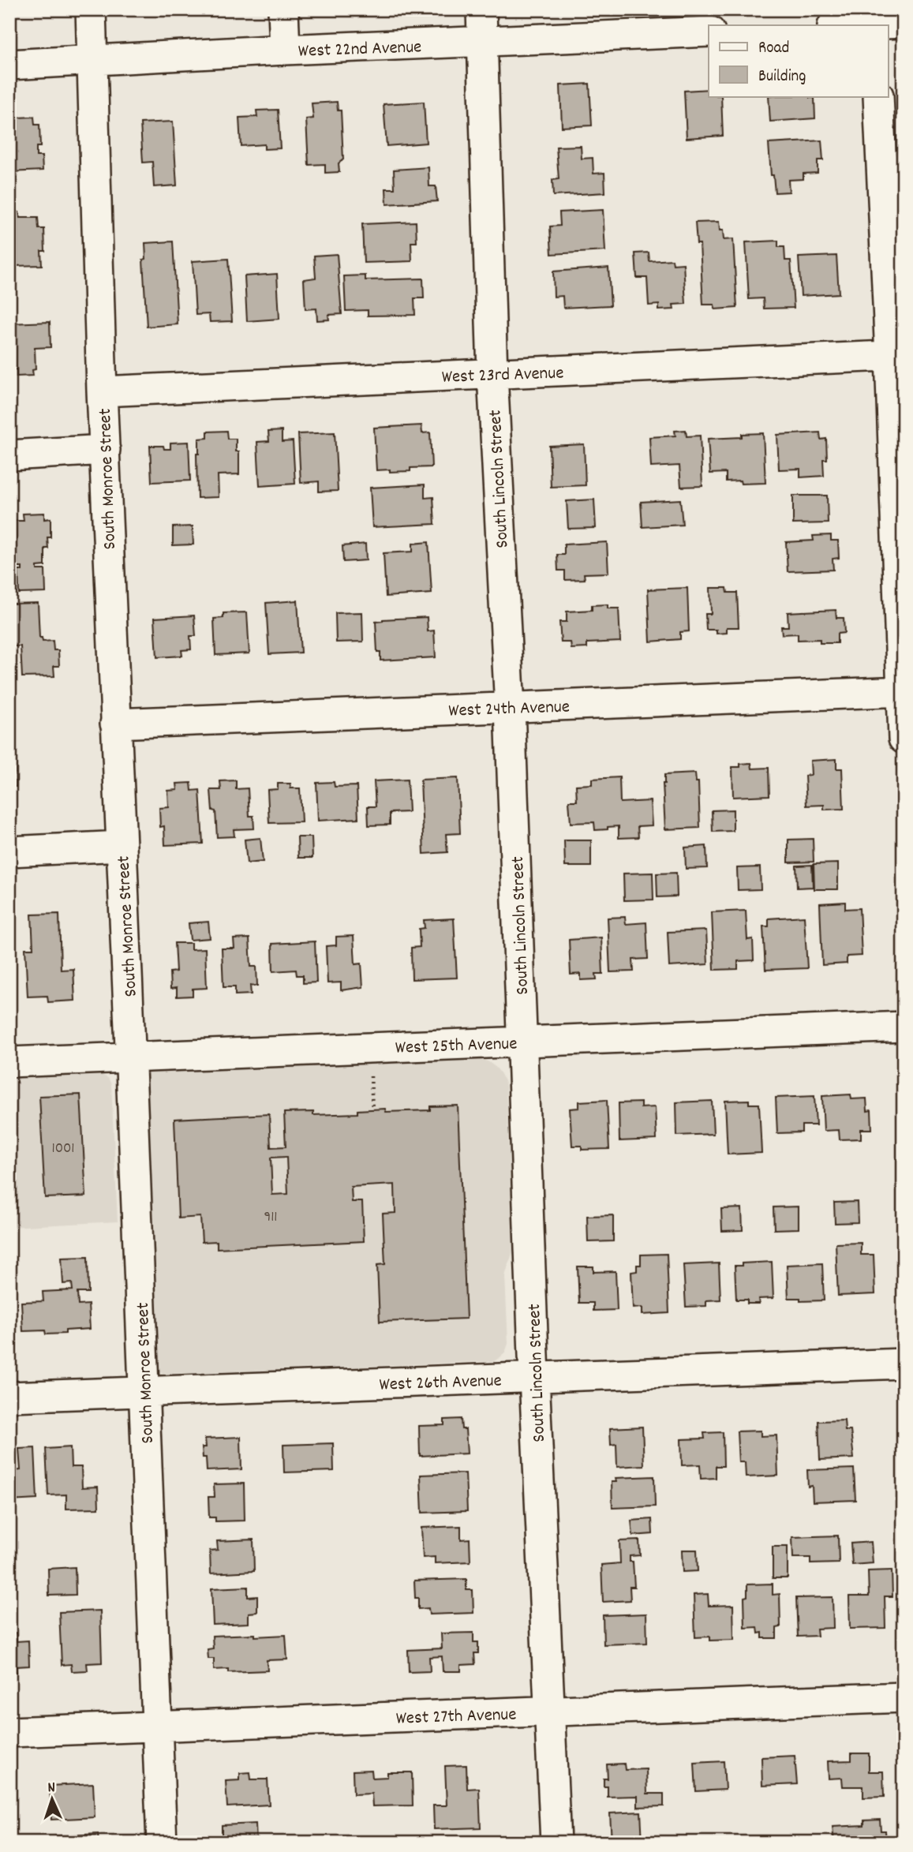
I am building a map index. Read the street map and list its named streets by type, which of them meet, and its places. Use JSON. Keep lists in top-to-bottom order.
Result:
{
  "streets": {
    "street": [
      "West 22nd Avenue",
      "West 23rd Avenue",
      "South Monroe Street",
      "South Lincoln Street",
      "West 24th Avenue",
      "West 25th Avenue",
      "West 26th Avenue",
      "West 27th Avenue"
    ]
  },
  "crossings": [
    ["West 22nd Avenue", "South Monroe Street"],
    ["West 22nd Avenue", "South Lincoln Street"],
    ["West 23rd Avenue", "South Monroe Street"],
    ["West 23rd Avenue", "South Lincoln Street"],
    ["South Monroe Street", "West 24th Avenue"],
    ["South Monroe Street", "West 25th Avenue"],
    ["South Monroe Street", "West 26th Avenue"],
    ["South Monroe Street", "West 27th Avenue"],
    ["South Lincoln Street", "West 24th Avenue"],
    ["South Lincoln Street", "West 25th Avenue"],
    ["South Lincoln Street", "West 26th Avenue"],
    ["South Lincoln Street", "West 27th Avenue"]
  ],
  "house_numbers": ["1001", "911"],
  "legend": ["Road", "Building"],
  "north": "top"
}
